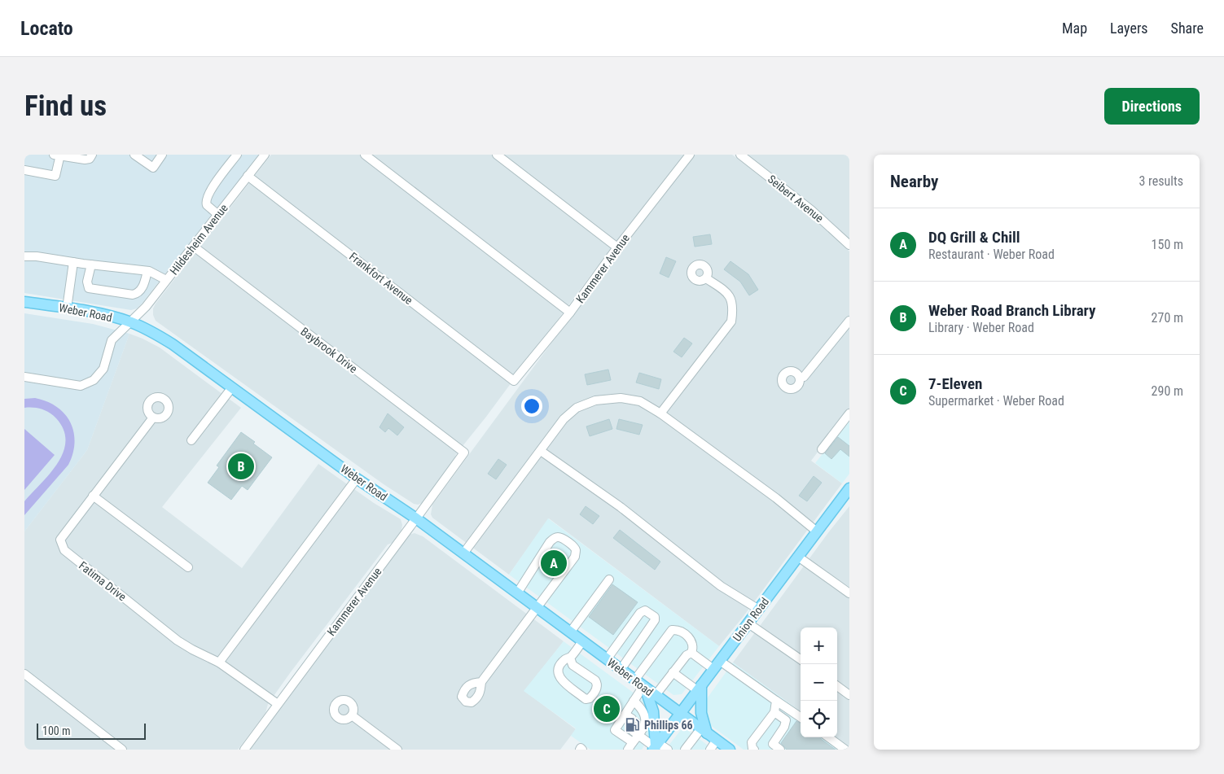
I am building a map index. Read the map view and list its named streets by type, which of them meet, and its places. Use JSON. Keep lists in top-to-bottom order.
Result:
{
  "streets": {
    "main road": ["Weber Road", "Union Road"],
    "street": [
      "Seibert Avenue",
      "Hildesheim Avenue",
      "Kammerer Avenue",
      "Frankfort Avenue",
      "Baybrook Drive",
      "Fatima Drive"
    ]
  },
  "crossings": [
    ["Hildesheim Avenue", "Frankfort Avenue"],
    ["Hildesheim Avenue", "Weber Road"],
    ["Hildesheim Avenue", "Baybrook Drive"],
    ["Kammerer Avenue", "Frankfort Avenue"],
    ["Kammerer Avenue", "Weber Road"],
    ["Kammerer Avenue", "Baybrook Drive"],
    ["Kammerer Avenue", "Fatima Drive"],
    ["Weber Road", "Union Road"]
  ],
  "places": {
    "fuel station": ["Phillips 66"]
  },
  "scale_bar": "100 m",
  "page": {
    "header": "Locato",
    "nav": ["Map", "Layers", "Share"],
    "buttons": "Directions",
    "title": "Find us",
    "heading": ["Nearby", "3 results"],
    "list": [
      {
        "mark": "A",
        "name": "DQ Grill & Chill",
        "note": "Restaurant · Weber Road",
        "value": "150 m"
      },
      {
        "mark": "B",
        "name": "Weber Road Branch Library",
        "note": "Library · Weber Road",
        "value": "270 m"
      },
      {
        "mark": "C",
        "name": "7-Eleven",
        "note": "Supermarket · Weber Road",
        "value": "290 m"
      }
    ],
    "pins": ["B", "A", "C"],
    "map_buttons": ["+", "−"],
    "scale": "100 m"
  }
}
